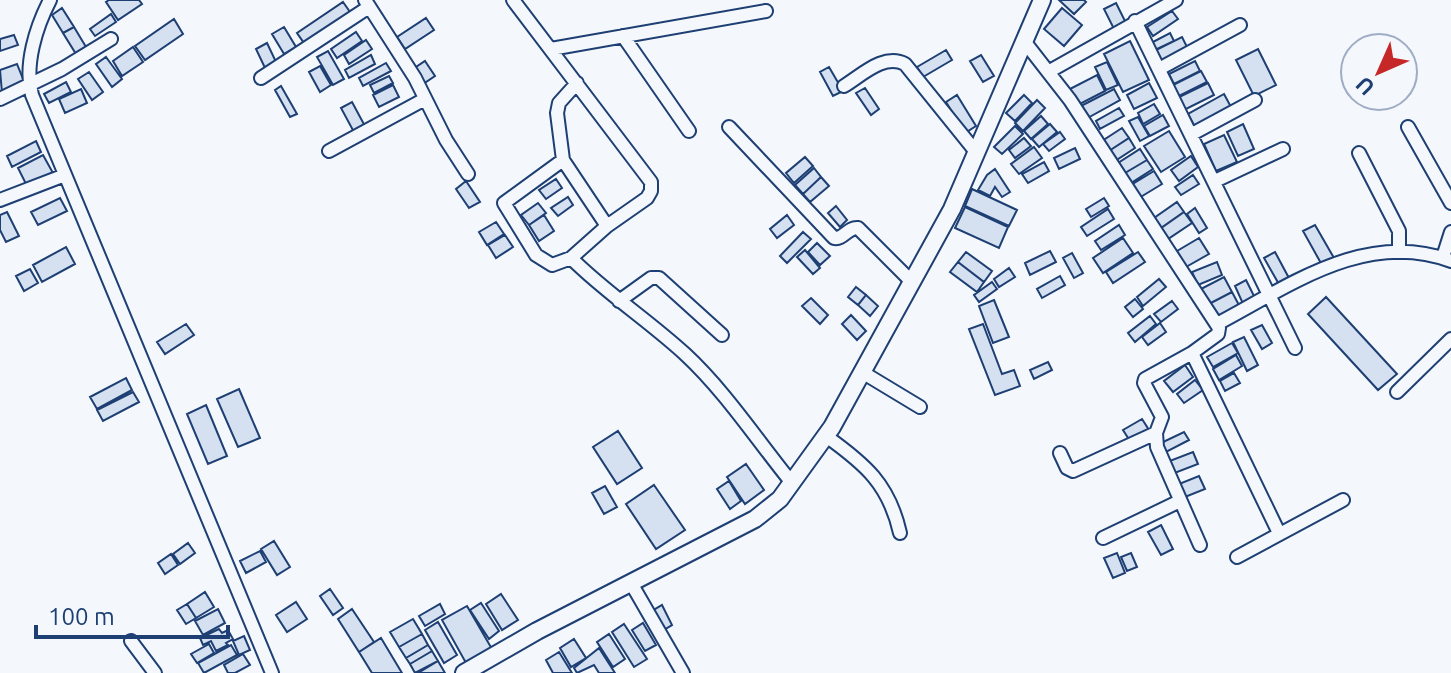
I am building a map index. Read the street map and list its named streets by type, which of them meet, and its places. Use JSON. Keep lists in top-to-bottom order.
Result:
{
  "scale_bar": "100 m",
  "north": "bottom left"
}
